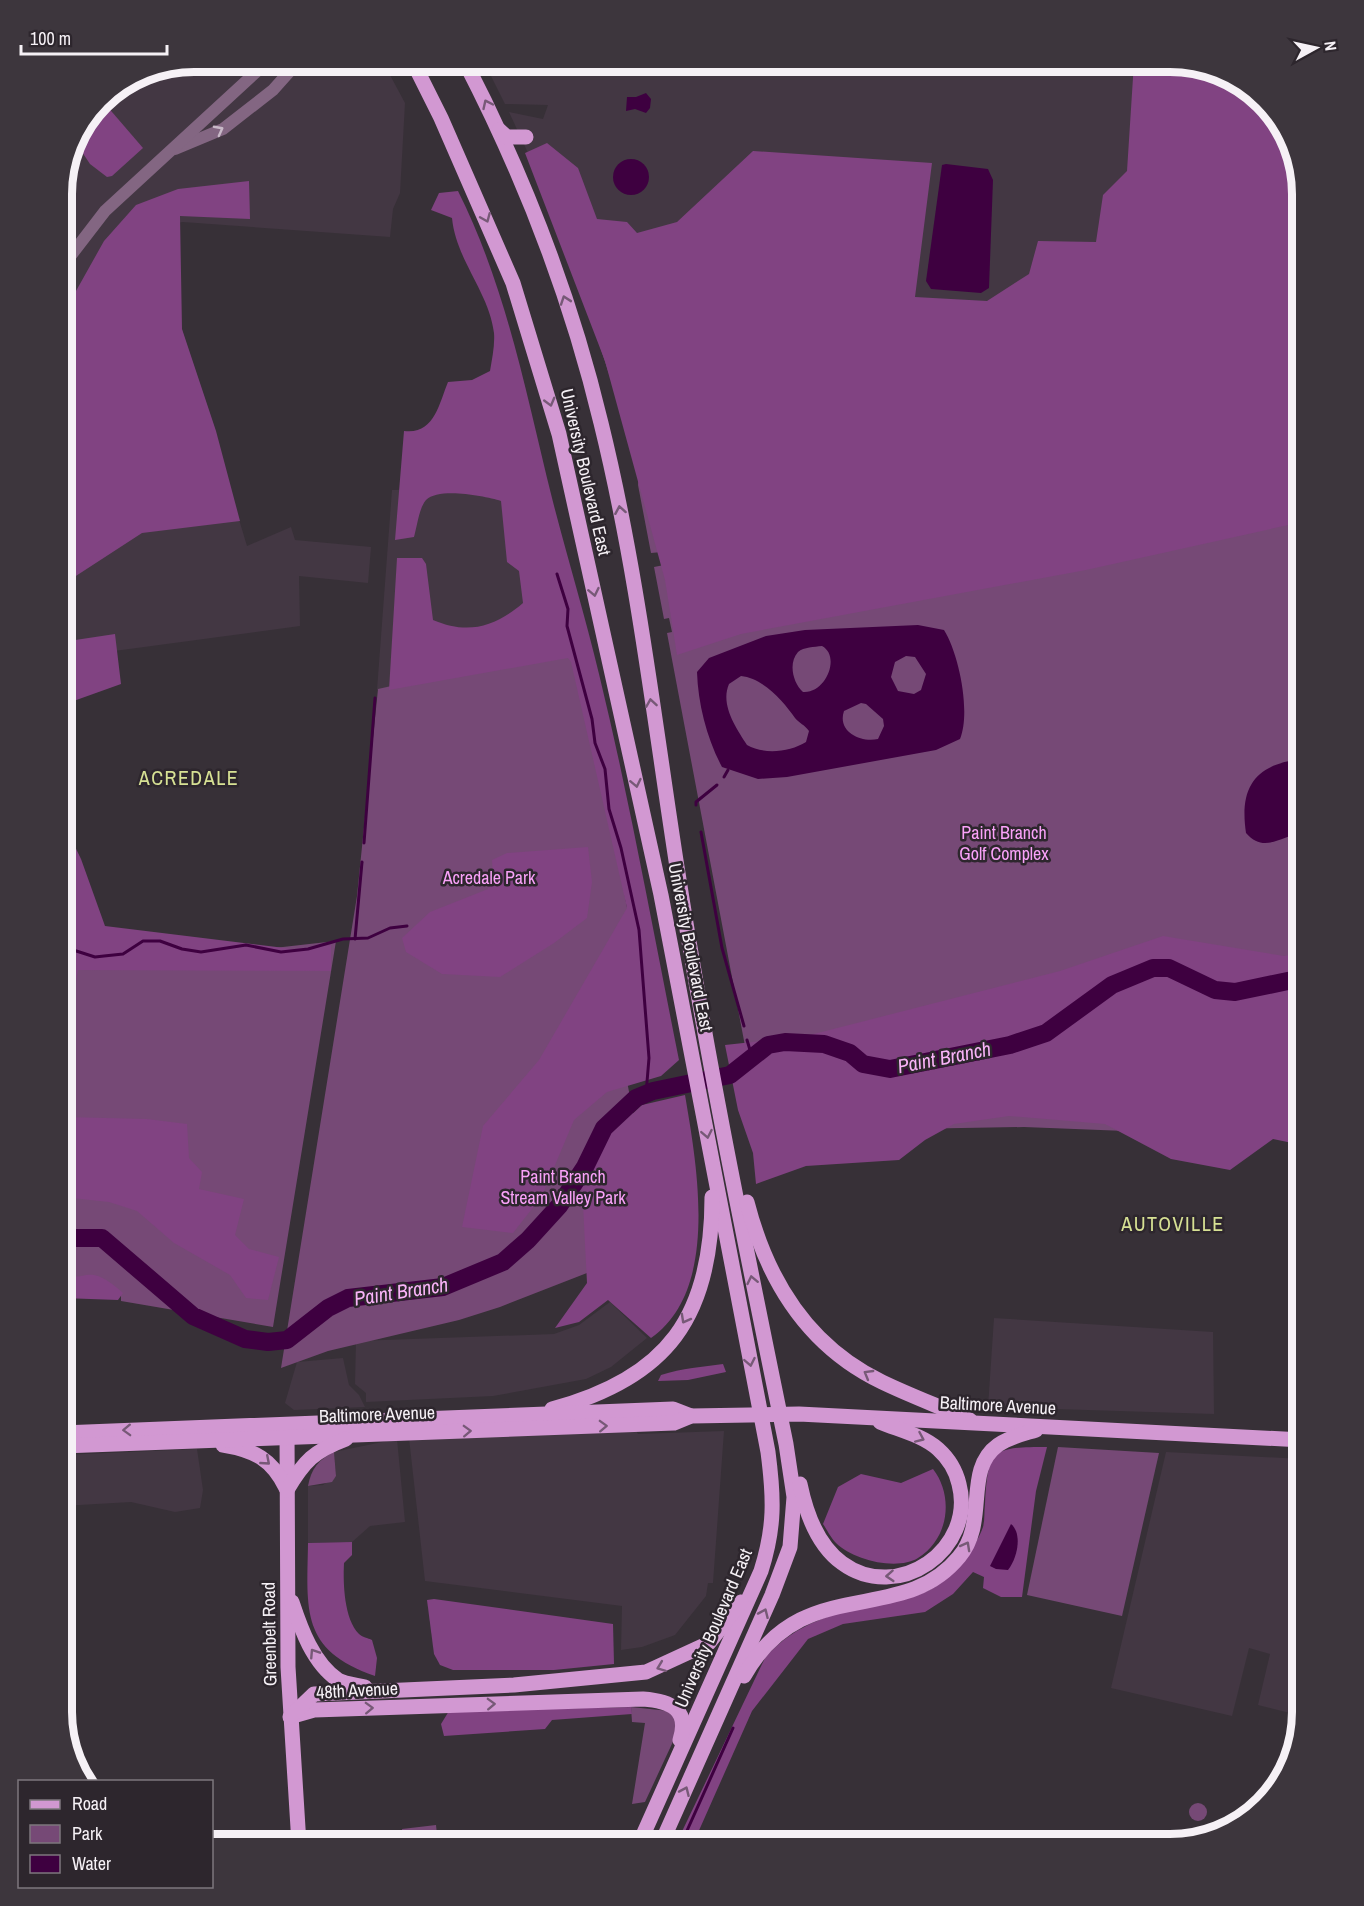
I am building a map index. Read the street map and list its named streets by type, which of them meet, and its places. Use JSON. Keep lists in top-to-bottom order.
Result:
{
  "streets": {
    "main road": [
      "University Boulevard East",
      "Baltimore Avenue",
      "Greenbelt Road",
      "48th Avenue"
    ]
  },
  "crossings": [
    ["Baltimore Avenue", "Greenbelt Road"],
    ["Greenbelt Road", "48th Avenue"]
  ],
  "districts": ["ACREDALE", "AUTOVILLE"],
  "water": ["Paint Branch"],
  "parks": ["Paint Branch Golf Complex", "Acredale Park", "Paint Branch Stream Valley Park"],
  "legend": ["Road", "Park", "Water"],
  "scale_bar": "100 m",
  "north": "right"
}
